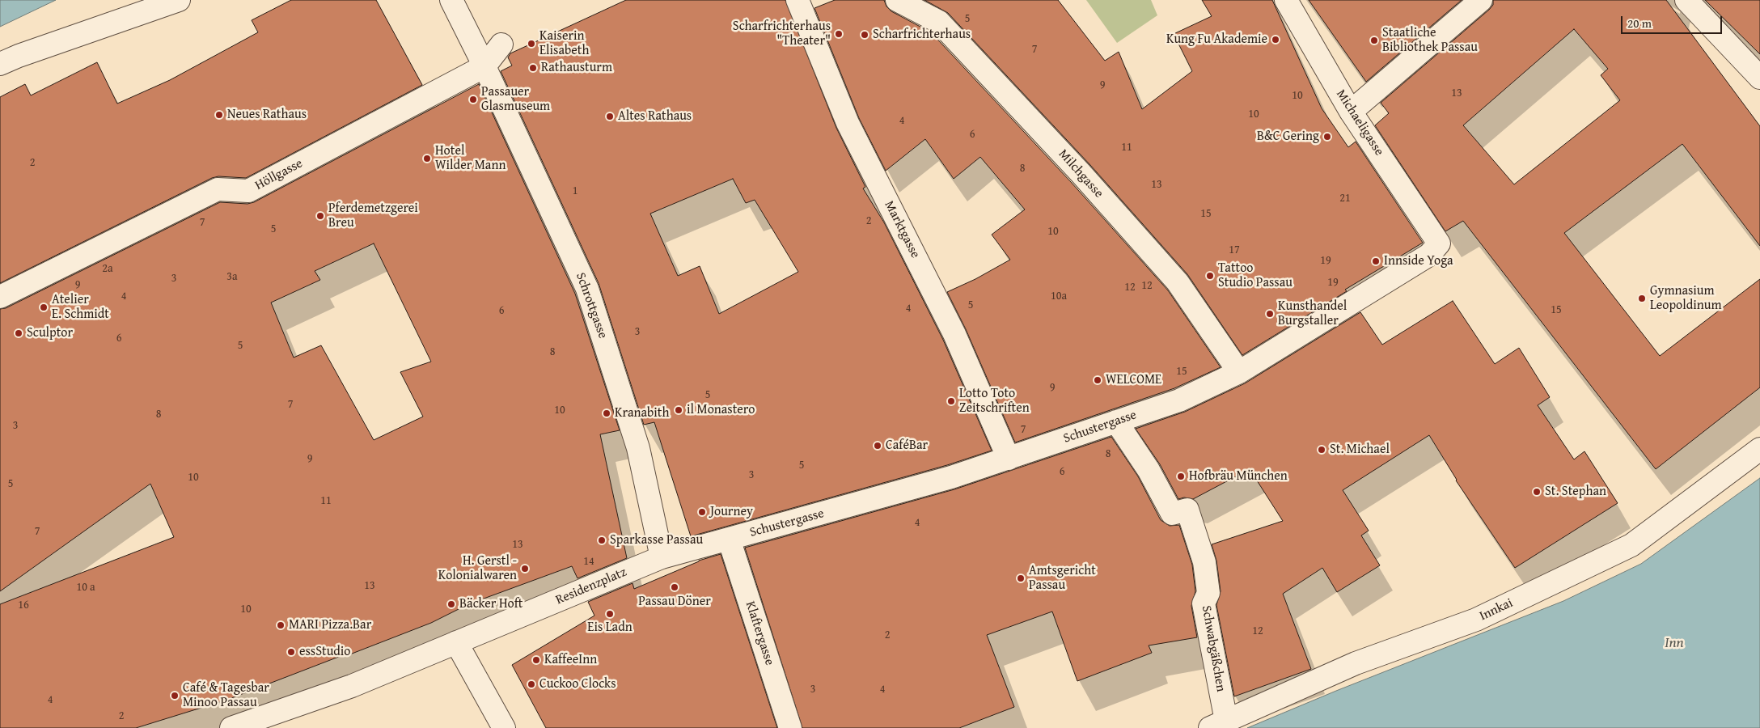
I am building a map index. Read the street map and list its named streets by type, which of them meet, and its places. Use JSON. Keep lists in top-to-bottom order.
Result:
{
  "streets": {
    "street": [
      "Michaeligasse",
      "Milchgasse",
      "Höllgasse",
      "Marktgasse",
      "Schrottgasse",
      "Schustergasse",
      "Residenzplatz",
      "Innkai",
      "Klaftergasse",
      "Schwabgäßchen"
    ]
  },
  "crossings": [
    ["Michaeligasse", "Schustergasse"],
    ["Milchgasse", "Schustergasse"],
    ["Höllgasse", "Schrottgasse"],
    ["Marktgasse", "Schustergasse"],
    ["Schrottgasse", "Residenzplatz"],
    ["Schustergasse", "Residenzplatz"],
    ["Schustergasse", "Klaftergasse"],
    ["Schustergasse", "Schwabgäßchen"],
    ["Residenzplatz", "Klaftergasse"],
    ["Innkai", "Schwabgäßchen"]
  ],
  "water": ["Inn"],
  "places": [
    "Scharfrichterhaus \"Theater\"",
    "Scharfrichterhaus",
    "Kung Fu Akademie",
    "Staatliche Bibliothek Passau",
    "Kaiserin Elisabeth",
    "Rathausturm",
    "Passauer Glasmuseum",
    "Neues Rathaus",
    "Altes Rathaus",
    "B&C Gering",
    "Hotel Wilder Mann",
    "Pferdemetzgerei Breu",
    "Innside Yoga",
    "Tattoo Studio Passau",
    "Gymnasium Leopoldinum",
    "Atelier E. Schmidt",
    "Kunsthandel Burgstaller",
    "Sculptor",
    "WELCOME",
    "Lotto Toto Zeitschriften",
    "il Monastero",
    "Kranabith",
    "CaféBar",
    "St. Michael",
    "Hofbräu München",
    "St. Stephan",
    "Journey",
    "Sparkasse Passau",
    "H. Gerstl - Kolonialwaren",
    "Amtsgericht Passau",
    "Passau Döner",
    "Bäcker Hoft",
    "Eis Ladn",
    "MARI Pizza.Bar",
    "essStudio",
    "KaffeeInn",
    "Cuckoo Clocks",
    "Café & Tagesbar Minoo Passau"
  ],
  "house_numbers": [
    "5",
    "7",
    "9",
    "13",
    "10",
    "10",
    "4",
    "6",
    "11",
    "2",
    "8",
    "13",
    "1",
    "21",
    "15",
    "2",
    "7",
    "5",
    "10",
    "17",
    "19",
    "2a",
    "3a",
    "3",
    "19",
    "9",
    "12",
    "12",
    "4",
    "10a",
    "5",
    "4",
    "15",
    "6",
    "3",
    "6",
    "5",
    "8",
    "15",
    "9",
    "5",
    "7",
    "10",
    "8",
    "3",
    "7",
    "8",
    "9",
    "5",
    "6",
    "3",
    "10",
    "5",
    "11",
    "4",
    "7",
    "13",
    "14",
    "13",
    "10 a",
    "16",
    "10",
    "12",
    "2",
    "3",
    "4",
    "4",
    "2"
  ],
  "scale_bar": "20 m"
}
